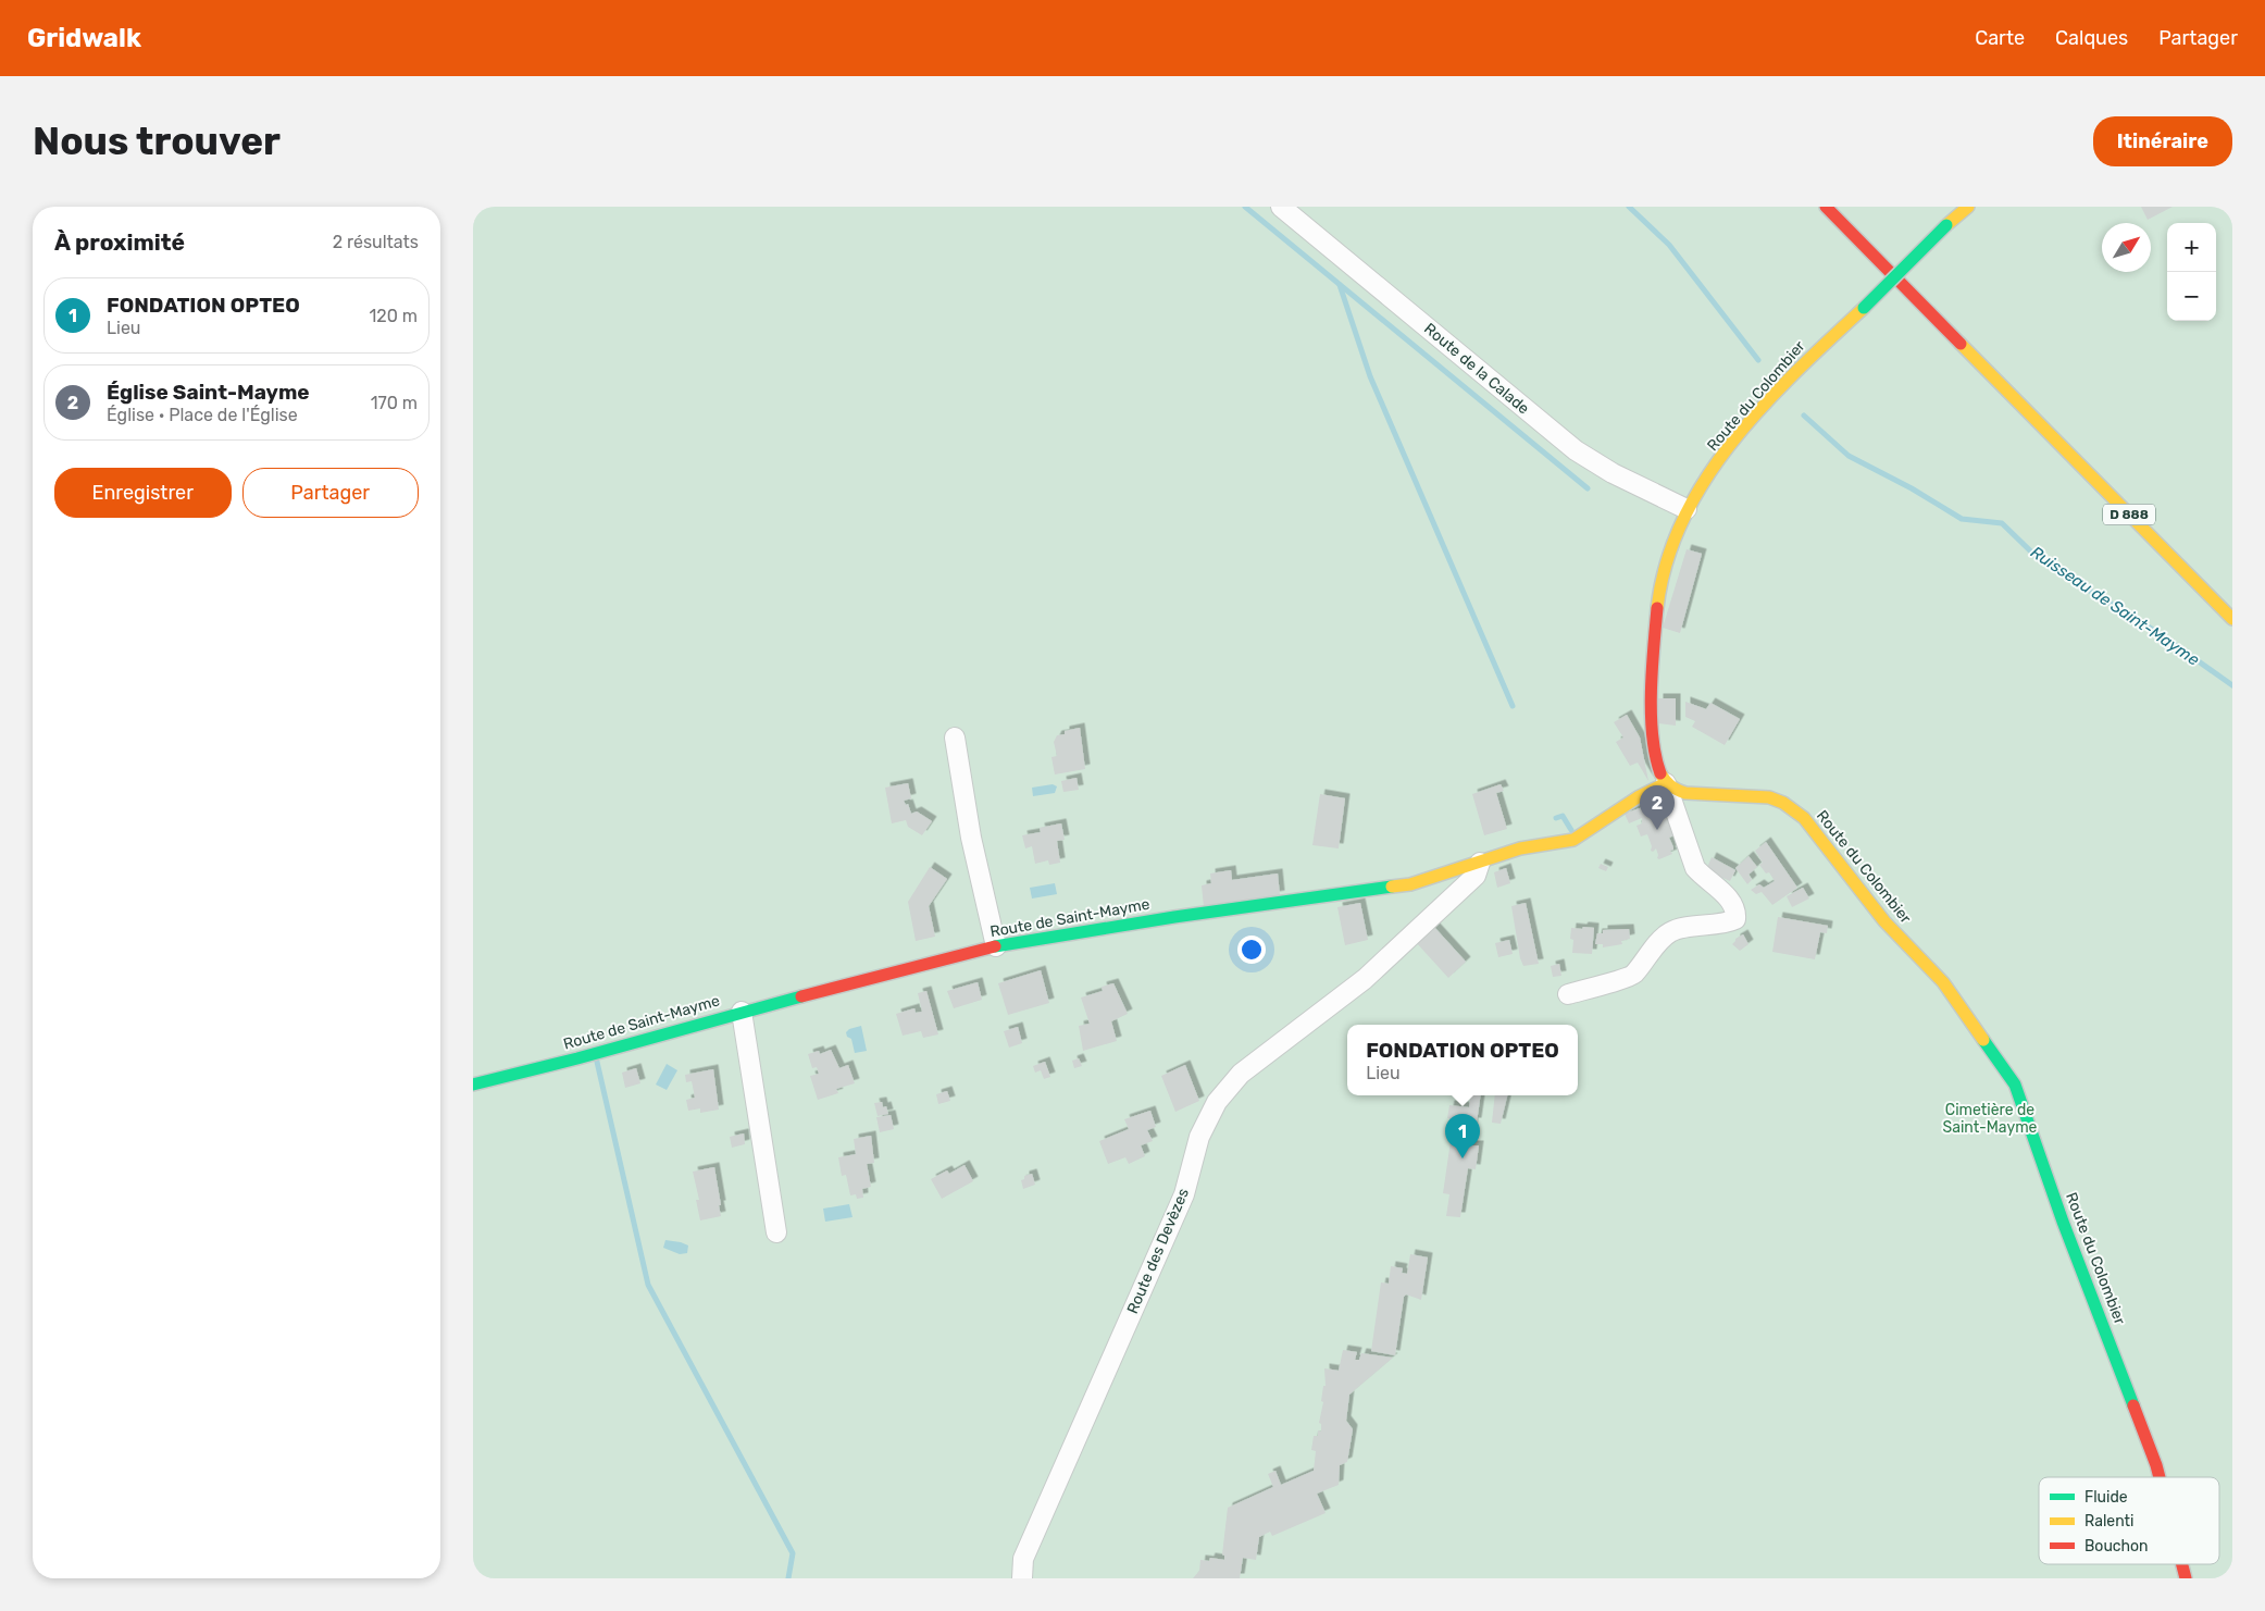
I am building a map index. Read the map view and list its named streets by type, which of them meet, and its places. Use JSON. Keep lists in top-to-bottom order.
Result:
{
  "streets": {
    "street": [
      "Route de la Calade",
      "Route du Colombier",
      "D 888",
      "Route de Saint-Mayme",
      "Route des Devèzes"
    ]
  },
  "crossings": [
    ["Route de la Calade", "Route du Colombier"],
    ["Route du Colombier", "Route de Saint-Mayme"],
    ["Route de Saint-Mayme", "Route des Devèzes"]
  ],
  "water": ["Ruisseau de Saint-Mayme"],
  "parks": ["Cimetière de Saint-Mayme"],
  "legend": ["Fluide", "Ralenti", "Bouchon"],
  "north": "top right",
  "page": {
    "header": "Gridwalk",
    "nav": ["Carte", "Calques", "Partager"],
    "buttons": [
      "Itinéraire",
      ["Enregistrer", "Partager"]
    ],
    "title": "Nous trouver",
    "heading": ["À proximité", "2 résultats"],
    "map_buttons": ["+", "−"],
    "list": [
      {
        "mark": "1",
        "name": "FONDATION OPTEO",
        "note": "Lieu",
        "value": "120 m"
      },
      {
        "mark": "2",
        "name": "Église Saint-Mayme",
        "note": "Église · Place de l'Église",
        "value": "170 m"
      }
    ],
    "pins": ["2", "1"],
    "popup": ["FONDATION OPTEO", "Lieu"]
  }
}
